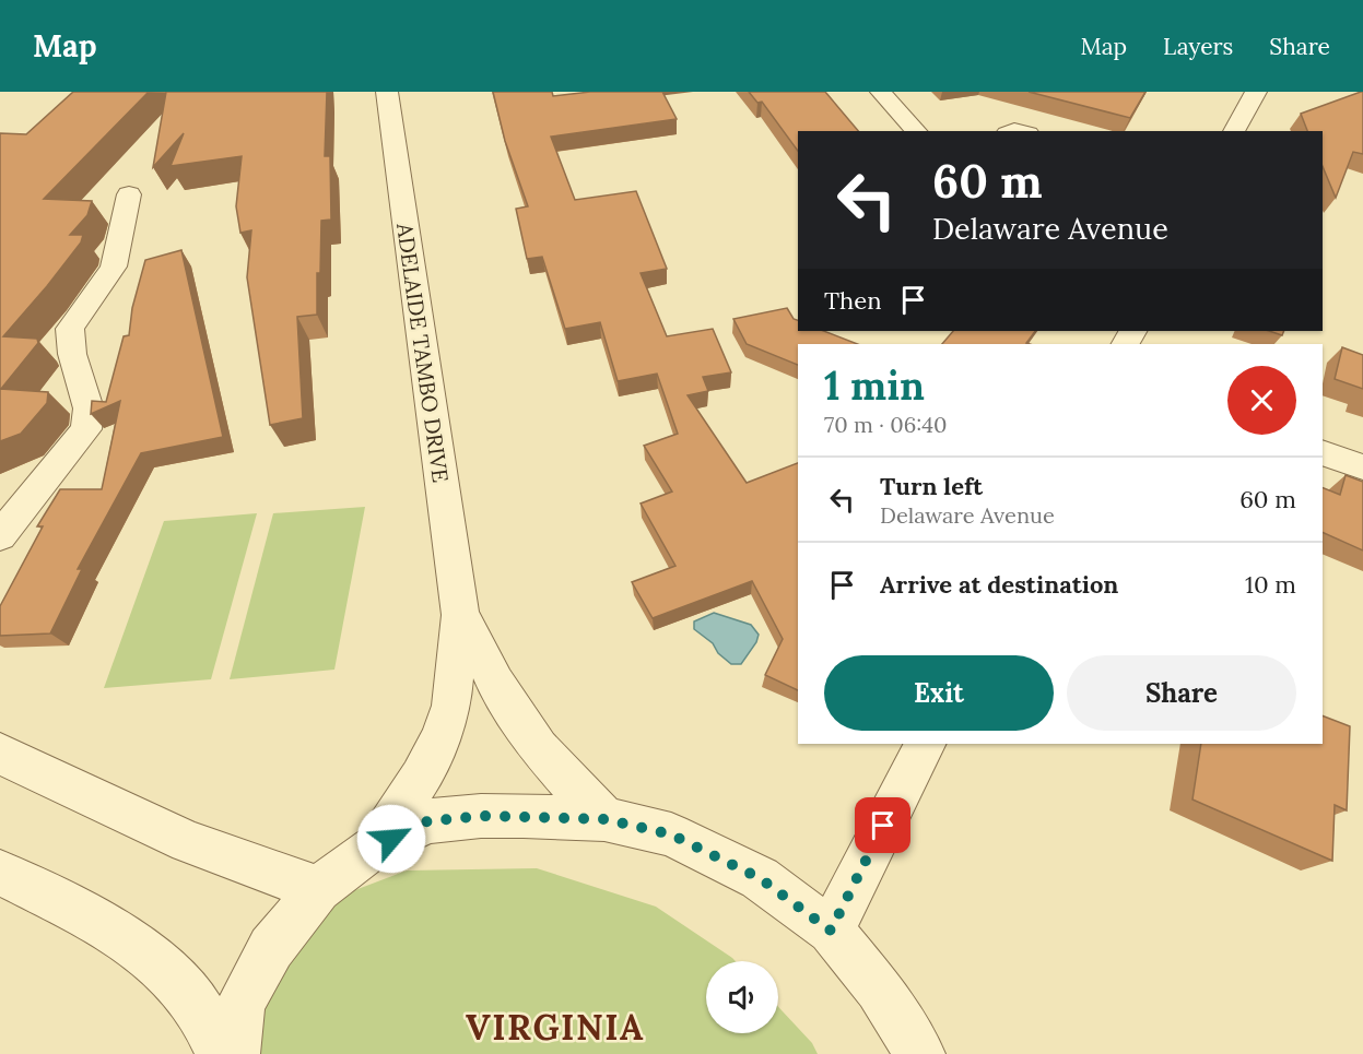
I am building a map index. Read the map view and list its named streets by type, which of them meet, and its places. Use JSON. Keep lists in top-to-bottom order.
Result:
{
  "streets": {
    "street": ["ADELAIDE TAMBO DRIVE"]
  },
  "districts": ["VIRGINIA"],
  "page": {
    "header": "Map",
    "nav": ["Map", "Layers", "Share"],
    "turn": ["60 m", "Delaware Avenue"],
    "then": "Then",
    "heading": ["1 min", "70 m · 06:40"],
    "list": [
      {
        "name": "Turn left",
        "note": "Delaware Avenue",
        "value": "60 m"
      },
      {
        "name": "Arrive at destination",
        "value": "10 m"
      }
    ],
    "buttons": ["Exit", "Share"]
  }
}
